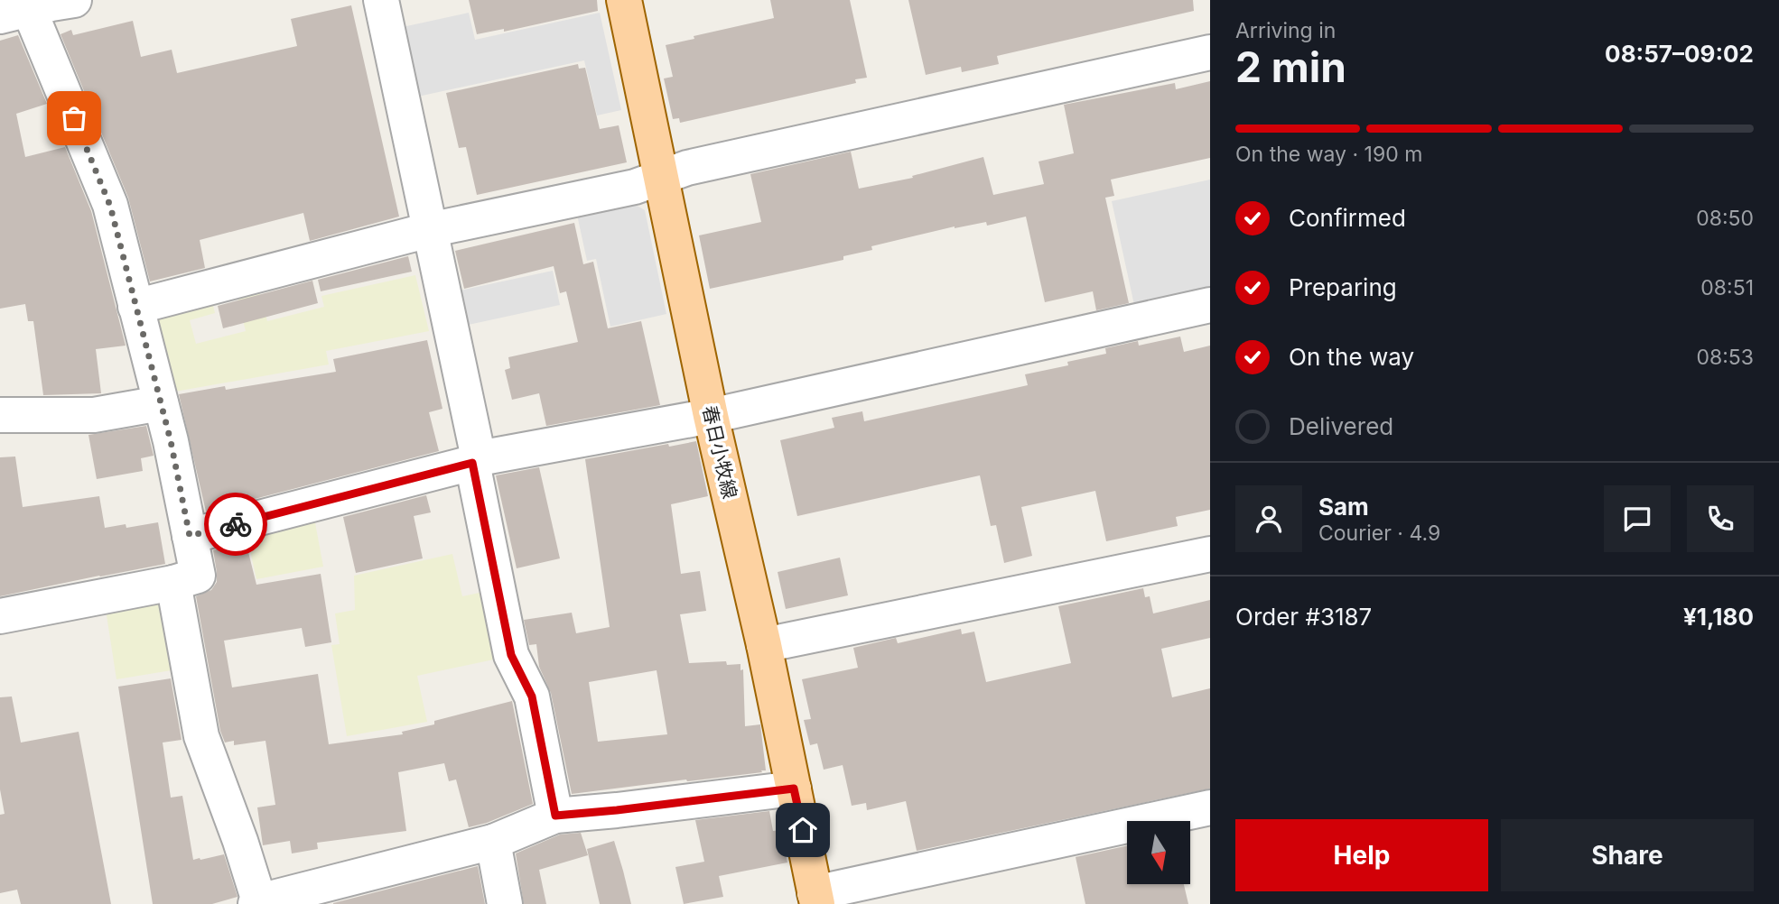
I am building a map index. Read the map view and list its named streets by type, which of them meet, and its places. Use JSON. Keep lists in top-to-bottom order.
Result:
{
  "streets": {
    "main road": ["春日小牧線"]
  },
  "north": "bottom",
  "page": {
    "heading": ["2 min", "Arriving in", "08:57–09:02"],
    "panel": [
      "Sam",
      "Courier · 4.9",
      "Order #3187",
      "¥1,180"
    ],
    "bar": "On the way · 190 m",
    "list": [
      ["Confirmed", "08:50"],
      ["Preparing", "08:51"],
      ["On the way", "08:53"],
      "Delivered"
    ],
    "buttons": ["Help", "Share"]
  }
}
